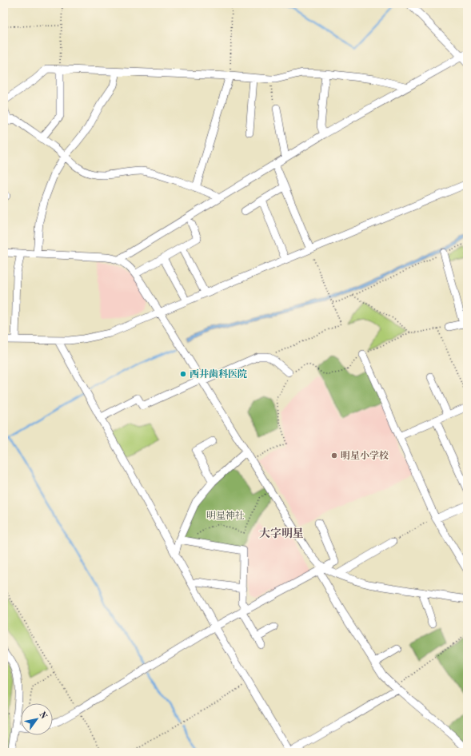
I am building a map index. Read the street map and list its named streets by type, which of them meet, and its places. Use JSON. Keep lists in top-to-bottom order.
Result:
{
  "districts": ["大字明星"],
  "parks": ["明星神社"],
  "places": ["西井歯科医院", "明星小学校"],
  "north": "top right"
}
